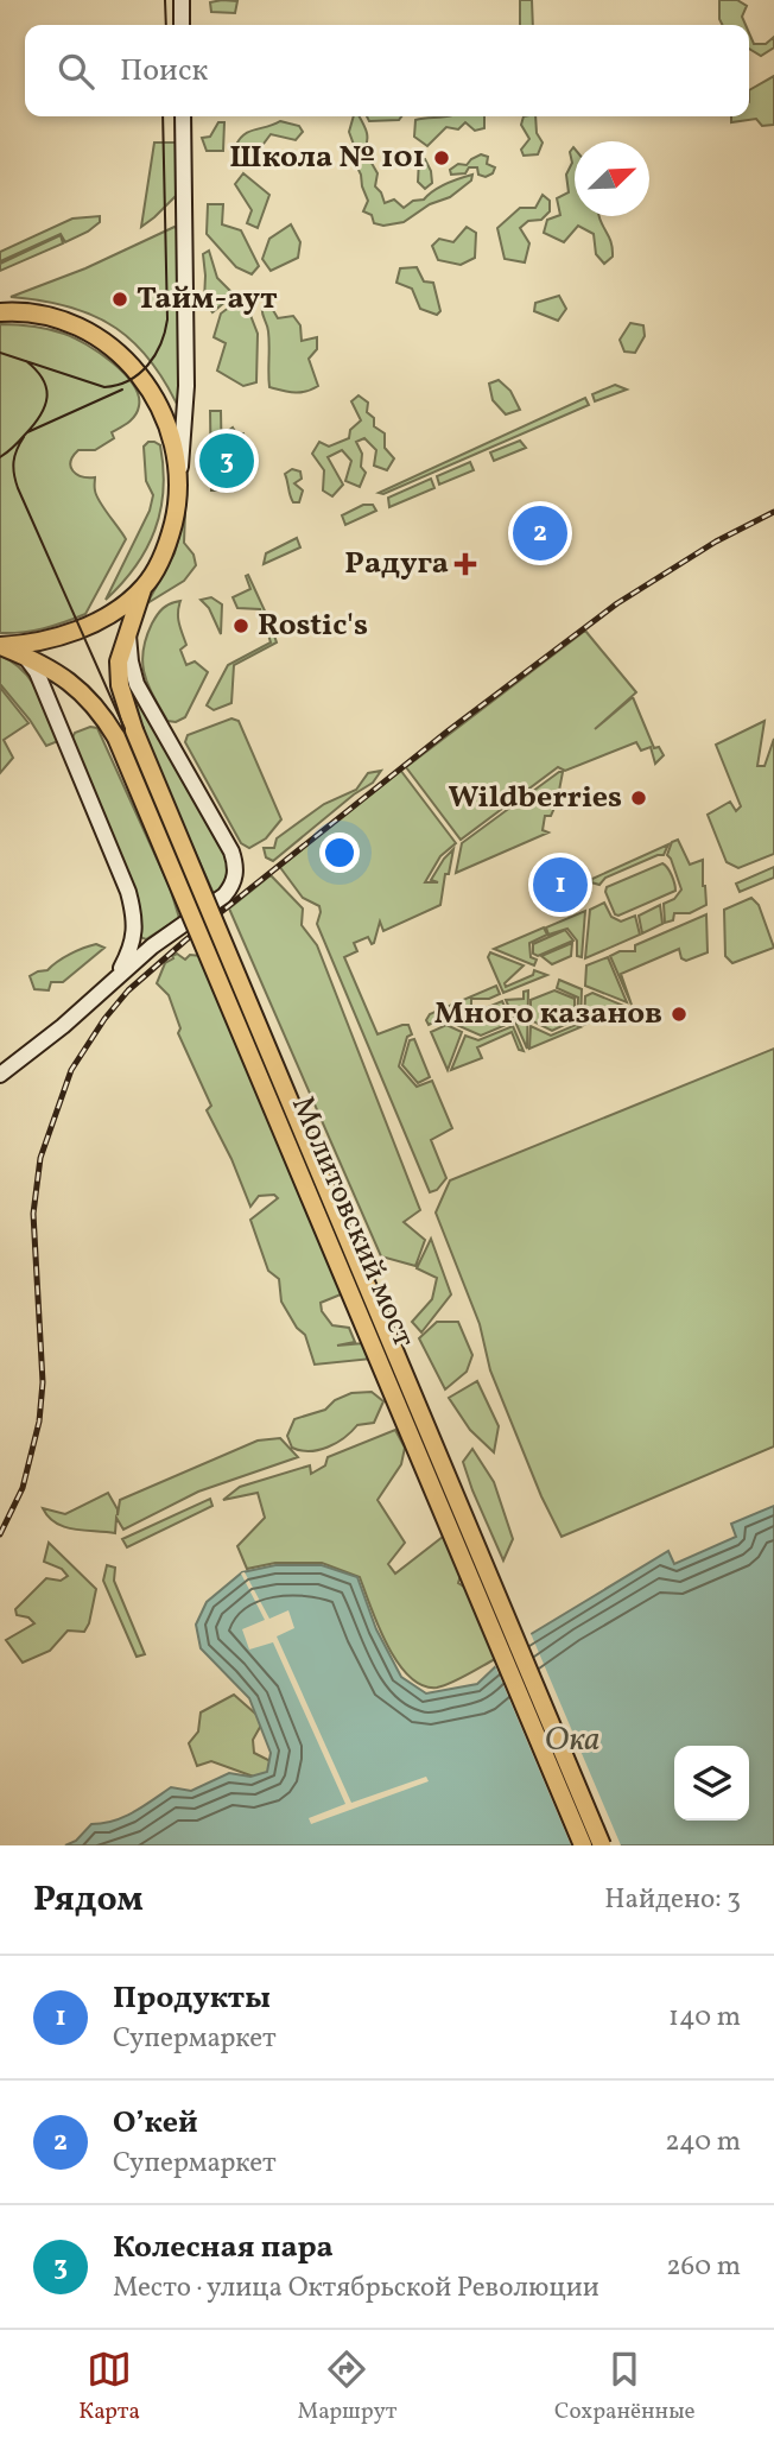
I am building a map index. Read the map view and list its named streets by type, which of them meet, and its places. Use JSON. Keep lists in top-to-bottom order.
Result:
{
  "streets": {
    "main road": ["Молитовский мост"]
  },
  "water": ["Ока"],
  "places": {
    "other": [
      "Школа № 101",
      "Тайм-аут",
      "Rostiс's",
      "Wildberries",
      "Много казанов"
    ],
    "health": ["Радуга"]
  },
  "north": "top right",
  "page": {
    "search": "Поиск",
    "pins": ["3", "2", "1"],
    "heading": ["Рядом", "Найдено: 3"],
    "list": [
      {
        "mark": "1",
        "name": "Продукты",
        "note": "Супермаркет",
        "value": "140 m"
      },
      {
        "mark": "2",
        "name": "О’кей",
        "note": "Супермаркет",
        "value": "240 m"
      },
      {
        "mark": "3",
        "name": "Колесная пара",
        "note": "Место · улица Октябрьской Революции",
        "value": "260 m"
      }
    ],
    "nav": ["Карта", "Маршрут", "Сохранённые"]
  }
}
